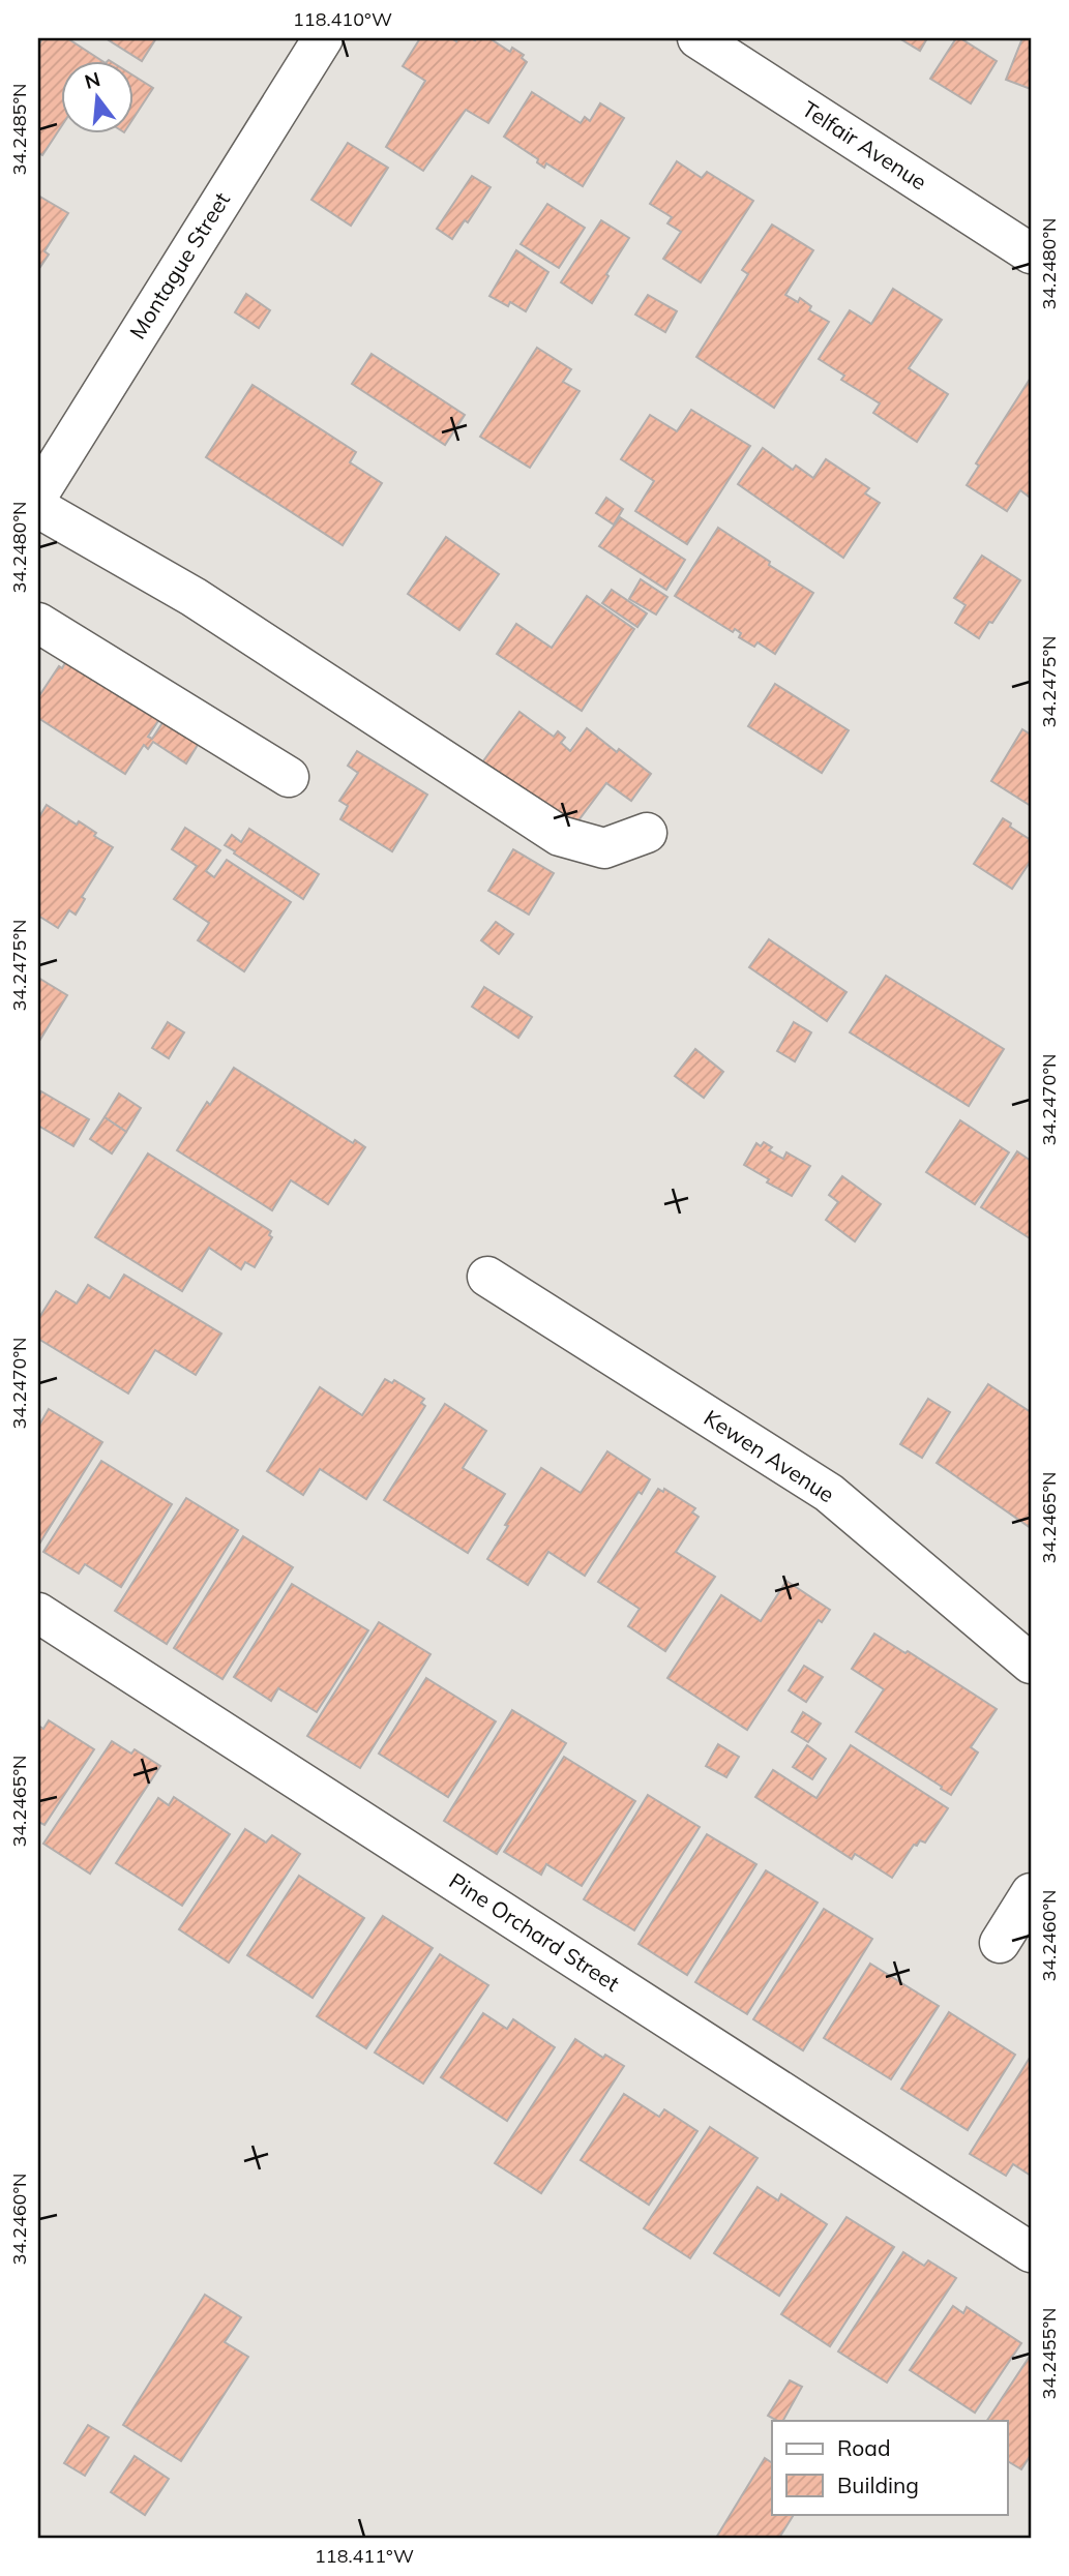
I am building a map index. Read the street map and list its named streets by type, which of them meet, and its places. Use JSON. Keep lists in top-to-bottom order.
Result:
{
  "streets": {
    "street": [
      "Telfair Avenue",
      "Montague Street",
      "Kewen Avenue",
      "Pine Orchard Street"
    ]
  },
  "legend": ["Road", "Building"],
  "north": "top",
  "coordinates": [
    "118.410°W",
    "34.2485°N",
    "34.2480°N",
    "34.2475°N",
    "34.2470°N",
    "34.2465°N",
    "34.2460°N",
    "34.2455°N",
    "118.411°W"
  ]
}
